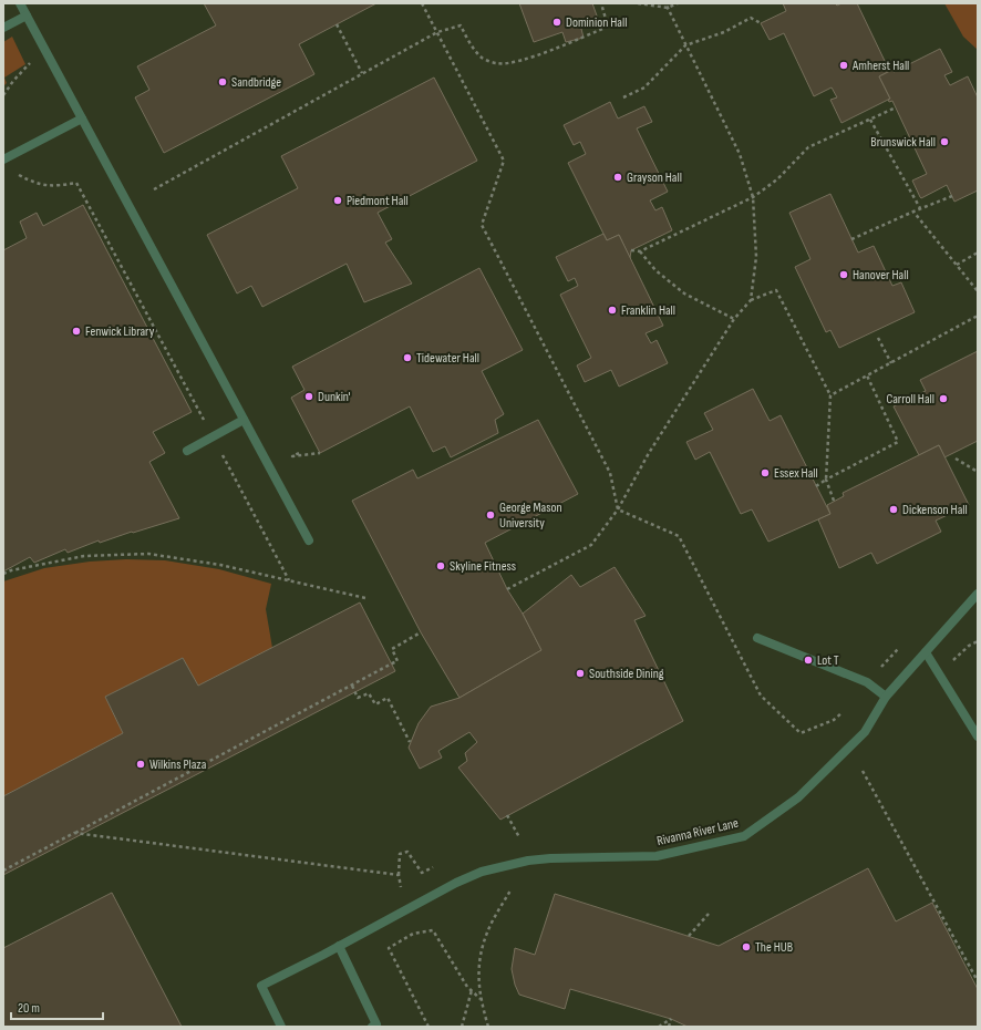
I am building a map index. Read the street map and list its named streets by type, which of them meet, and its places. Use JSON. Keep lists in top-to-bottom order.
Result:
{
  "streets": {
    "street": ["Rivanna River Lane"]
  },
  "places": [
    "Dominion Hall",
    "Amherst Hall",
    "Sandbridge",
    "Brunswick Hall",
    "Grayson Hall",
    "Piedmont Hall",
    "Hanover Hall",
    "Franklin Hall",
    "Fenwick Library",
    "Tidewater Hall",
    "Dunkin'",
    "Carroll Hall",
    "Essex Hall",
    "Dickenson Hall",
    "George Mason University",
    "Skyline Fitness",
    "Lot T",
    "Southside Dining",
    "Wilkins Plaza",
    "The HUB"
  ],
  "scale_bar": "20 m"
}
